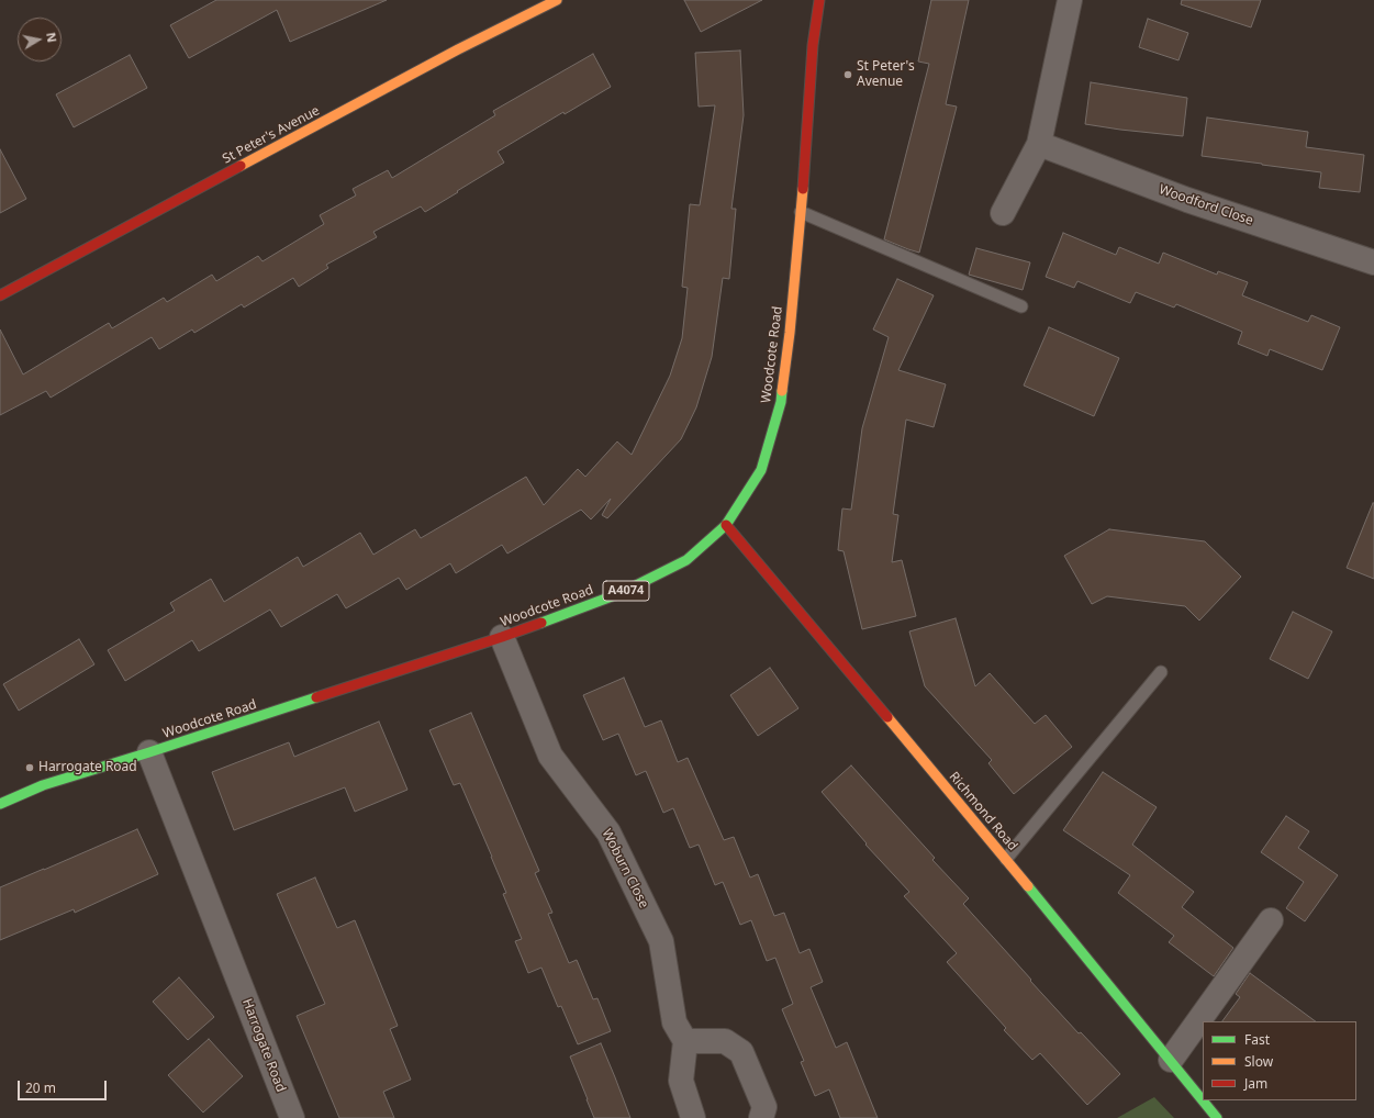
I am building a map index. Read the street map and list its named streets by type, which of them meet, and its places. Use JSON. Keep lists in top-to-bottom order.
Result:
{
  "streets": {
    "street": [
      "St Peter's Avenue",
      "Woodford Close",
      "Woodcote Road",
      "A4074",
      "Richmond Road",
      "Woburn Close",
      "Harrogate Road"
    ]
  },
  "crossings": [
    ["Woodcote Road", "Richmond Road"],
    ["Woodcote Road", "Woburn Close"],
    ["Woodcote Road", "Harrogate Road"]
  ],
  "places": ["St Peter's Avenue", "Harrogate Road"],
  "legend": ["Fast", "Slow", "Jam"],
  "scale_bar": "20 m",
  "north": "right"
}
